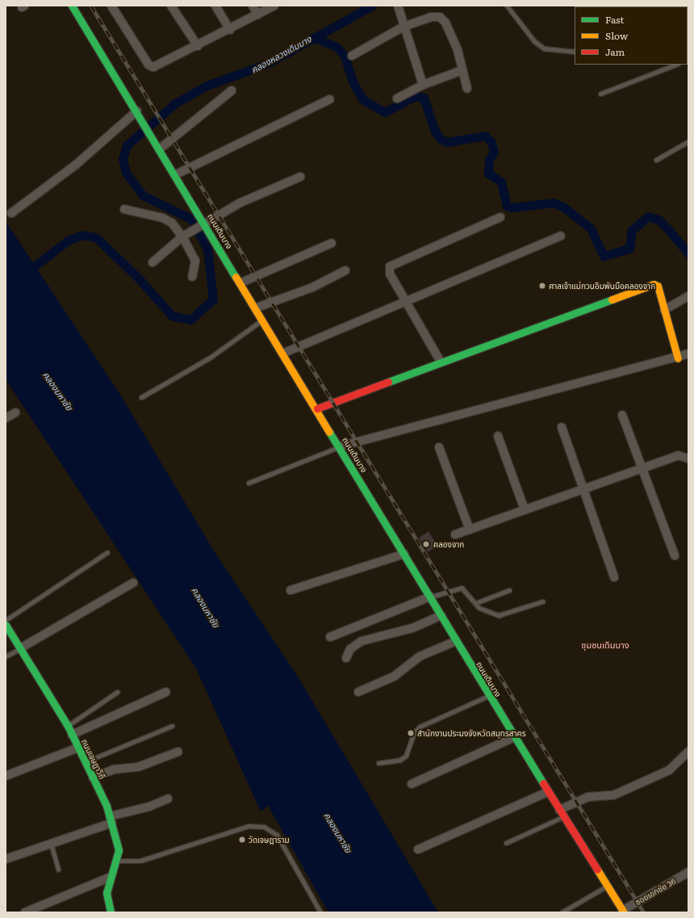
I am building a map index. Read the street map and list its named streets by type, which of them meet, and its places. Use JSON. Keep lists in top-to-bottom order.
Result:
{
  "streets": {
    "street": ["ถนนเดิมบาง", "ถนนเจษฎาวิถี", "ซอยเอกชัย 36"]
  },
  "crossings": [
    ["ถนนเดิมบาง", "ซอยเอกชัย 36"]
  ],
  "districts": ["ชุมชนเดิมบาง"],
  "water": ["คลองหลวงเดิมบาง", "คลองมหาชัย"],
  "places": [
    "ศาลเจ้าแม่กวนอิมพันมือคลองจาก",
    "คลองจาก",
    "สำนักงานประมงจังหวัดสมุทรสาคร",
    "วัดเจษฎาราม"
  ],
  "legend": ["Fast", "Slow", "Jam"]
}
